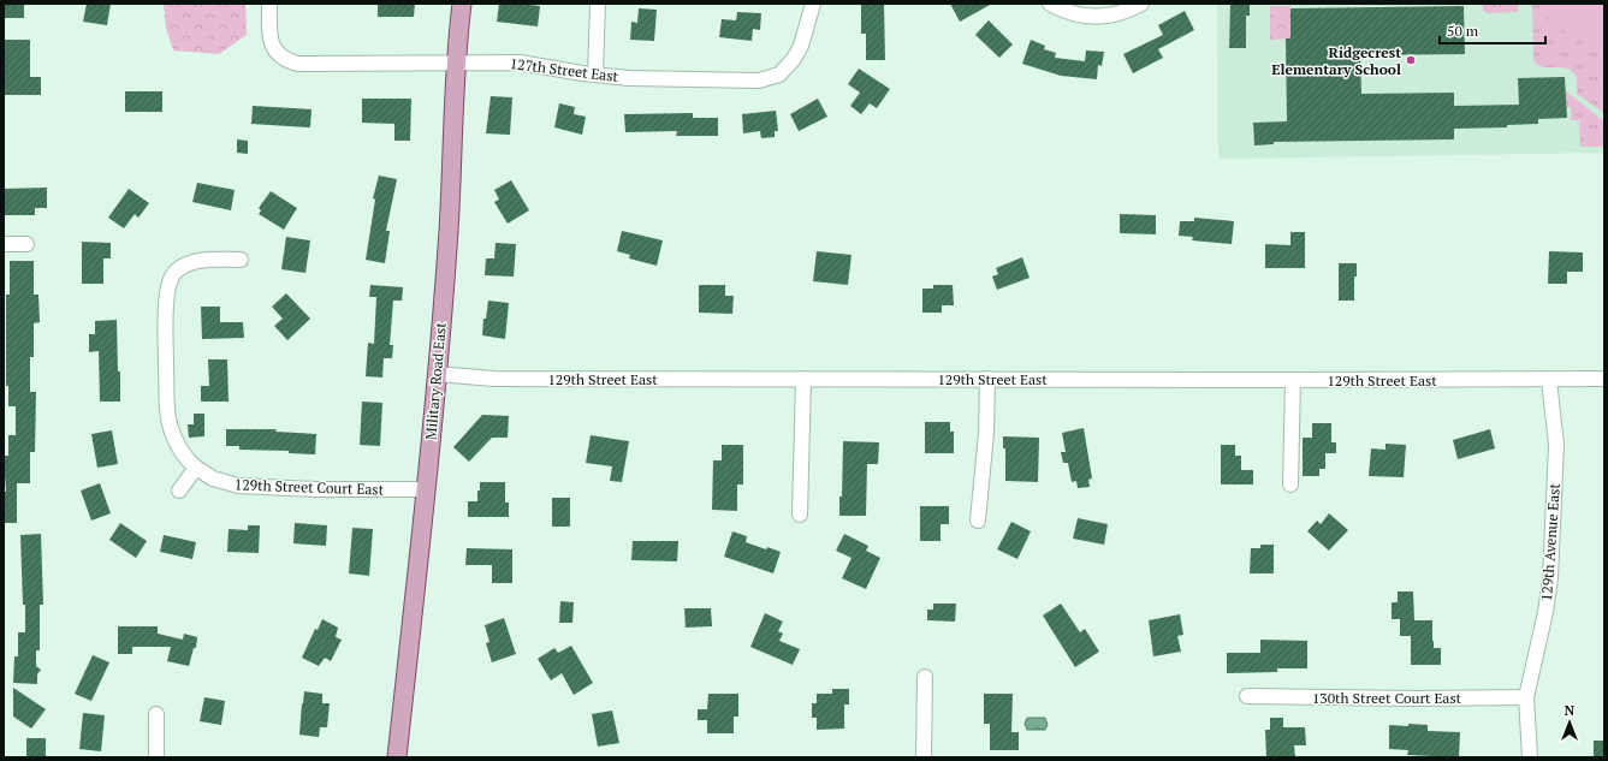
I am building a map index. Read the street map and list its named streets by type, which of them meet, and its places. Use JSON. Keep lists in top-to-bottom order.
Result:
{
  "streets": {
    "main road": ["Military Road East"],
    "street": [
      "127th Street East",
      "129th Street East",
      "129th Street Court East",
      "129th Avenue East",
      "130th Street Court East"
    ]
  },
  "crossings": [
    ["127th Street East", "Military Road East"],
    ["129th Street East", "Military Road East"],
    ["129th Street East", "129th Avenue East"],
    ["Military Road East", "129th Street Court East"],
    ["129th Avenue East", "130th Street Court East"]
  ],
  "places": ["Ridgecrest Elementary School"],
  "scale_bar": "50 m",
  "north": "top"
}
